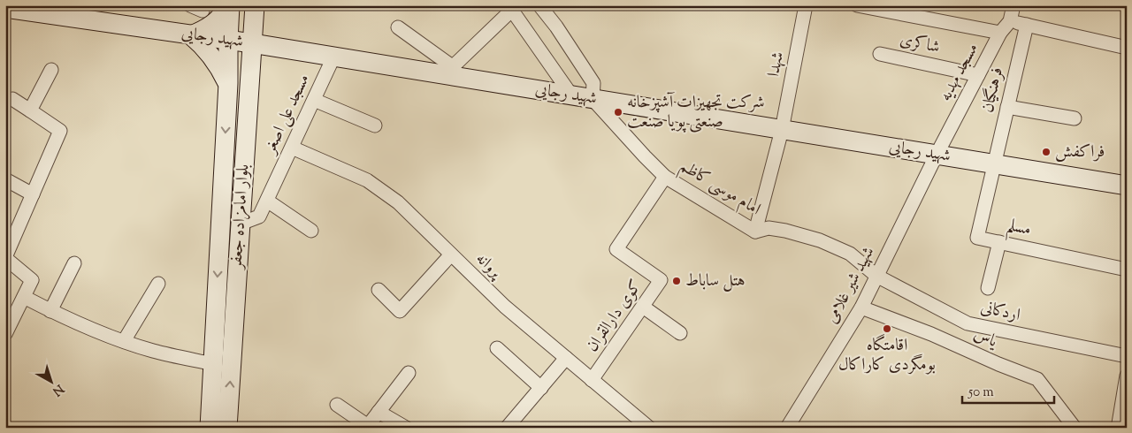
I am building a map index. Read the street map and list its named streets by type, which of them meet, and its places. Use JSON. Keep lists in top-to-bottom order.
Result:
{
  "streets": {
    "main road": ["شهید رجایی", "بلوار امامزاده جعفر"],
    "street": [
      "شاکری",
      "شهدا",
      "مسجد مهدیه",
      "فرهنگیان",
      "مسجد علی اصغر",
      "امام موسی کاظم",
      "مسلم",
      "پروانه",
      "شهید شیر غلامی",
      "اردکانی",
      "کوی دارالقران",
      "یاس"
    ]
  },
  "crossings": [
    ["شهید رجایی", "شهدا"],
    ["شهید رجایی", "مسجد مهدیه"],
    ["شهید رجایی", "فرهنگیان"],
    ["شهید رجایی", "مسجد علی اصغر"],
    ["شهید رجایی", "امام موسی کاظم"],
    ["شهید رجایی", "بلوار امامزاده جعفر"],
    ["شهید رجایی", "مسلم"],
    ["شهید رجایی", "شهید شیر غلامی"],
    ["شاکری", "مسجد مهدیه"],
    ["شهدا", "امام موسی کاظم"],
    ["مسجد مهدیه", "شهید شیر غلامی"],
    ["فرهنگیان", "مسلم"],
    ["مسجد علی اصغر", "بلوار امامزاده جعفر"],
    ["مسجد علی اصغر", "پروانه"],
    ["امام موسی کاظم", "شهید شیر غلامی"],
    ["امام موسی کاظم", "اردکانی"],
    ["امام موسی کاظم", "کوی دارالقران"],
    ["پروانه", "کوی دارالقران"],
    ["شهید شیر غلامی", "اردکانی"],
    ["شهید شیر غلامی", "یاس"]
  ],
  "places": [
    "شرکت تجهیزات آشپزخانه صنعتی پویا صنعت",
    "فراکفش",
    "هتل ساباط",
    "اقامتگاه بومگردی کاراکال"
  ],
  "scale_bar": "50 m",
  "north": "bottom right"
}
